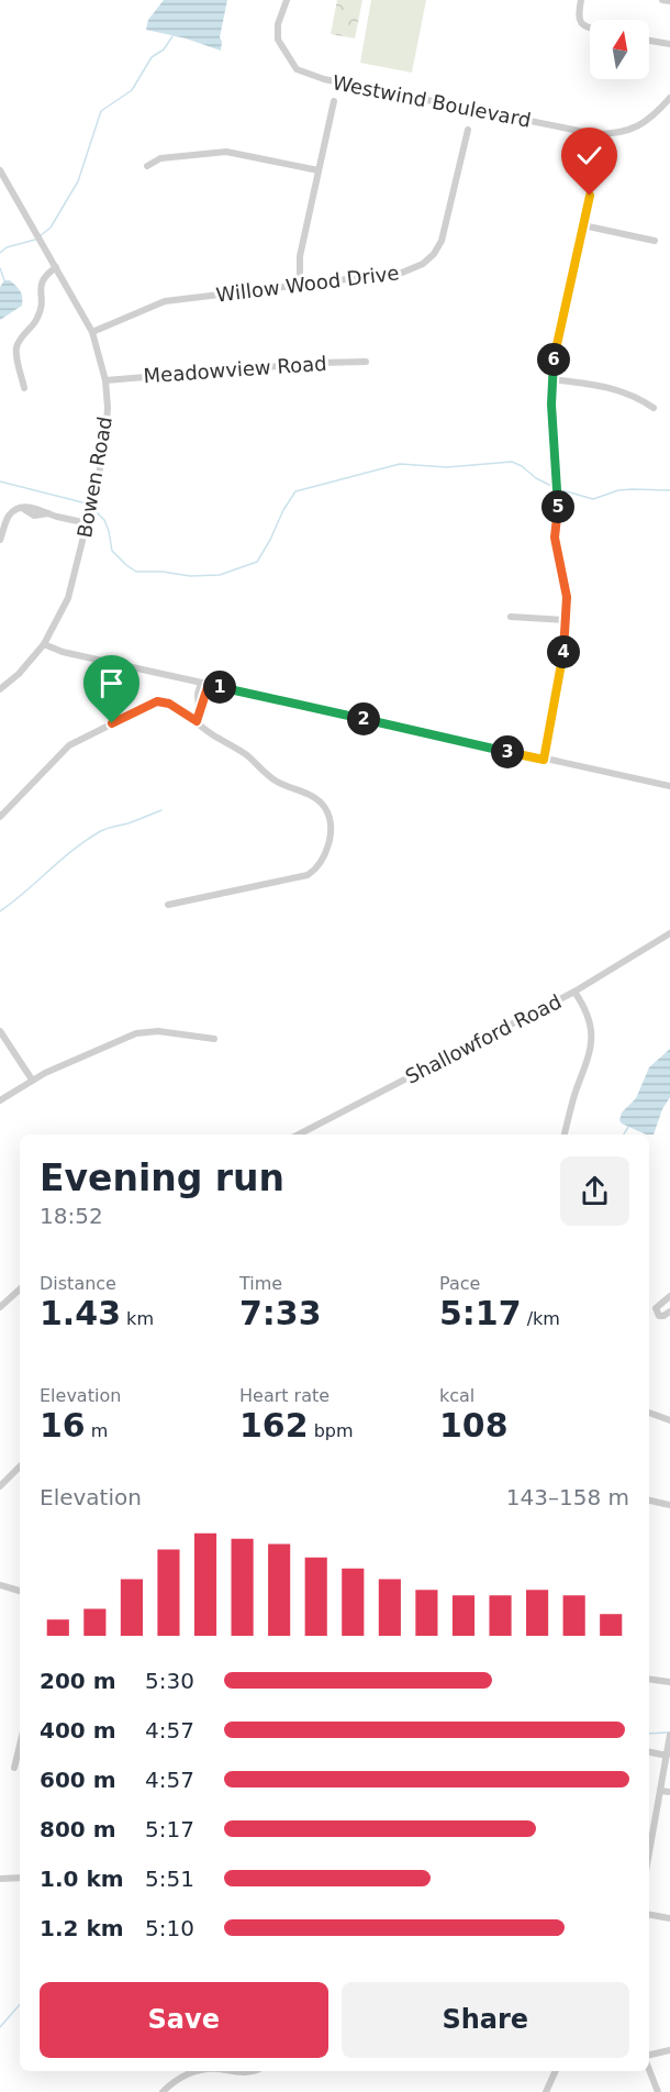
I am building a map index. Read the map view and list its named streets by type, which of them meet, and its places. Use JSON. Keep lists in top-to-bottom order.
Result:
{
  "streets": {
    "street": [
      "Westwind Boulevard",
      "Willow Wood Drive",
      "Meadowview Road",
      "Bowen Road",
      "Shallowford Road"
    ]
  },
  "crossings": [
    ["Willow Wood Drive", "Bowen Road"],
    ["Meadowview Road", "Bowen Road"]
  ],
  "north": "top",
  "page": {
    "pins": [
      "6",
      "5",
      "4",
      "1",
      "2",
      "3"
    ],
    "heading": ["Evening run", "18:52"],
    "stats": [
      ["Distance", "1.43 km"],
      ["Time", "7:33"],
      ["Pace", "5:17 /km"],
      ["Elevation", "16 m"],
      ["Heart rate", "162 bpm"],
      ["kcal", "108"]
    ],
    "chart": ["Elevation", "143–158 m"],
    "list": [
      {
        "name": "200 m",
        "note": "5:30"
      },
      {
        "name": "400 m",
        "note": "4:57"
      },
      {
        "name": "600 m",
        "note": "4:57"
      },
      {
        "name": "800 m",
        "note": "5:17"
      },
      {
        "name": "1.0 km",
        "note": "5:51"
      },
      {
        "name": "1.2 km",
        "note": "5:10"
      }
    ],
    "buttons": ["Save", "Share"]
  }
}
